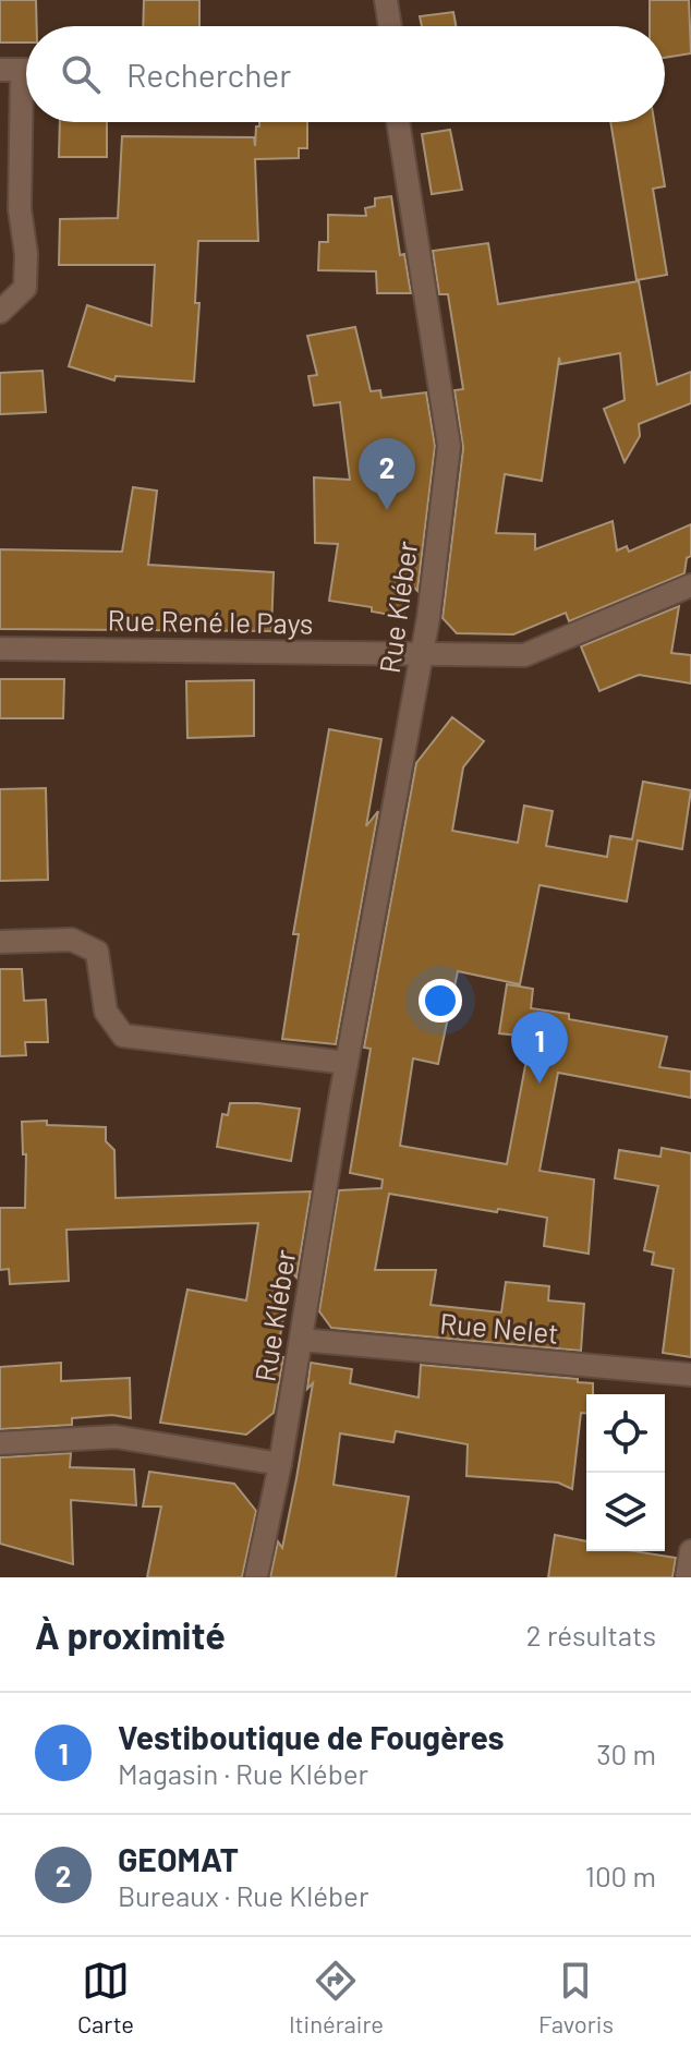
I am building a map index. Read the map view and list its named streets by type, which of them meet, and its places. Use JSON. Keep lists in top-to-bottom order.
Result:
{
  "streets": {
    "street": ["Rue Kléber", "Rue René le Pays", "Rue Nelet"]
  },
  "crossings": [
    ["Rue Kléber", "Rue René le Pays"],
    ["Rue Kléber", "Rue Nelet"]
  ],
  "page": {
    "search": "Rechercher",
    "pins": ["2", "1"],
    "heading": ["À proximité", "2 résultats"],
    "list": [
      {
        "mark": "1",
        "name": "Vestiboutique de Fougères",
        "note": "Magasin · Rue Kléber",
        "value": "30 m"
      },
      {
        "mark": "2",
        "name": "GEOMAT",
        "note": "Bureaux · Rue Kléber",
        "value": "100 m"
      }
    ],
    "nav": ["Carte", "Itinéraire", "Favoris"]
  }
}
